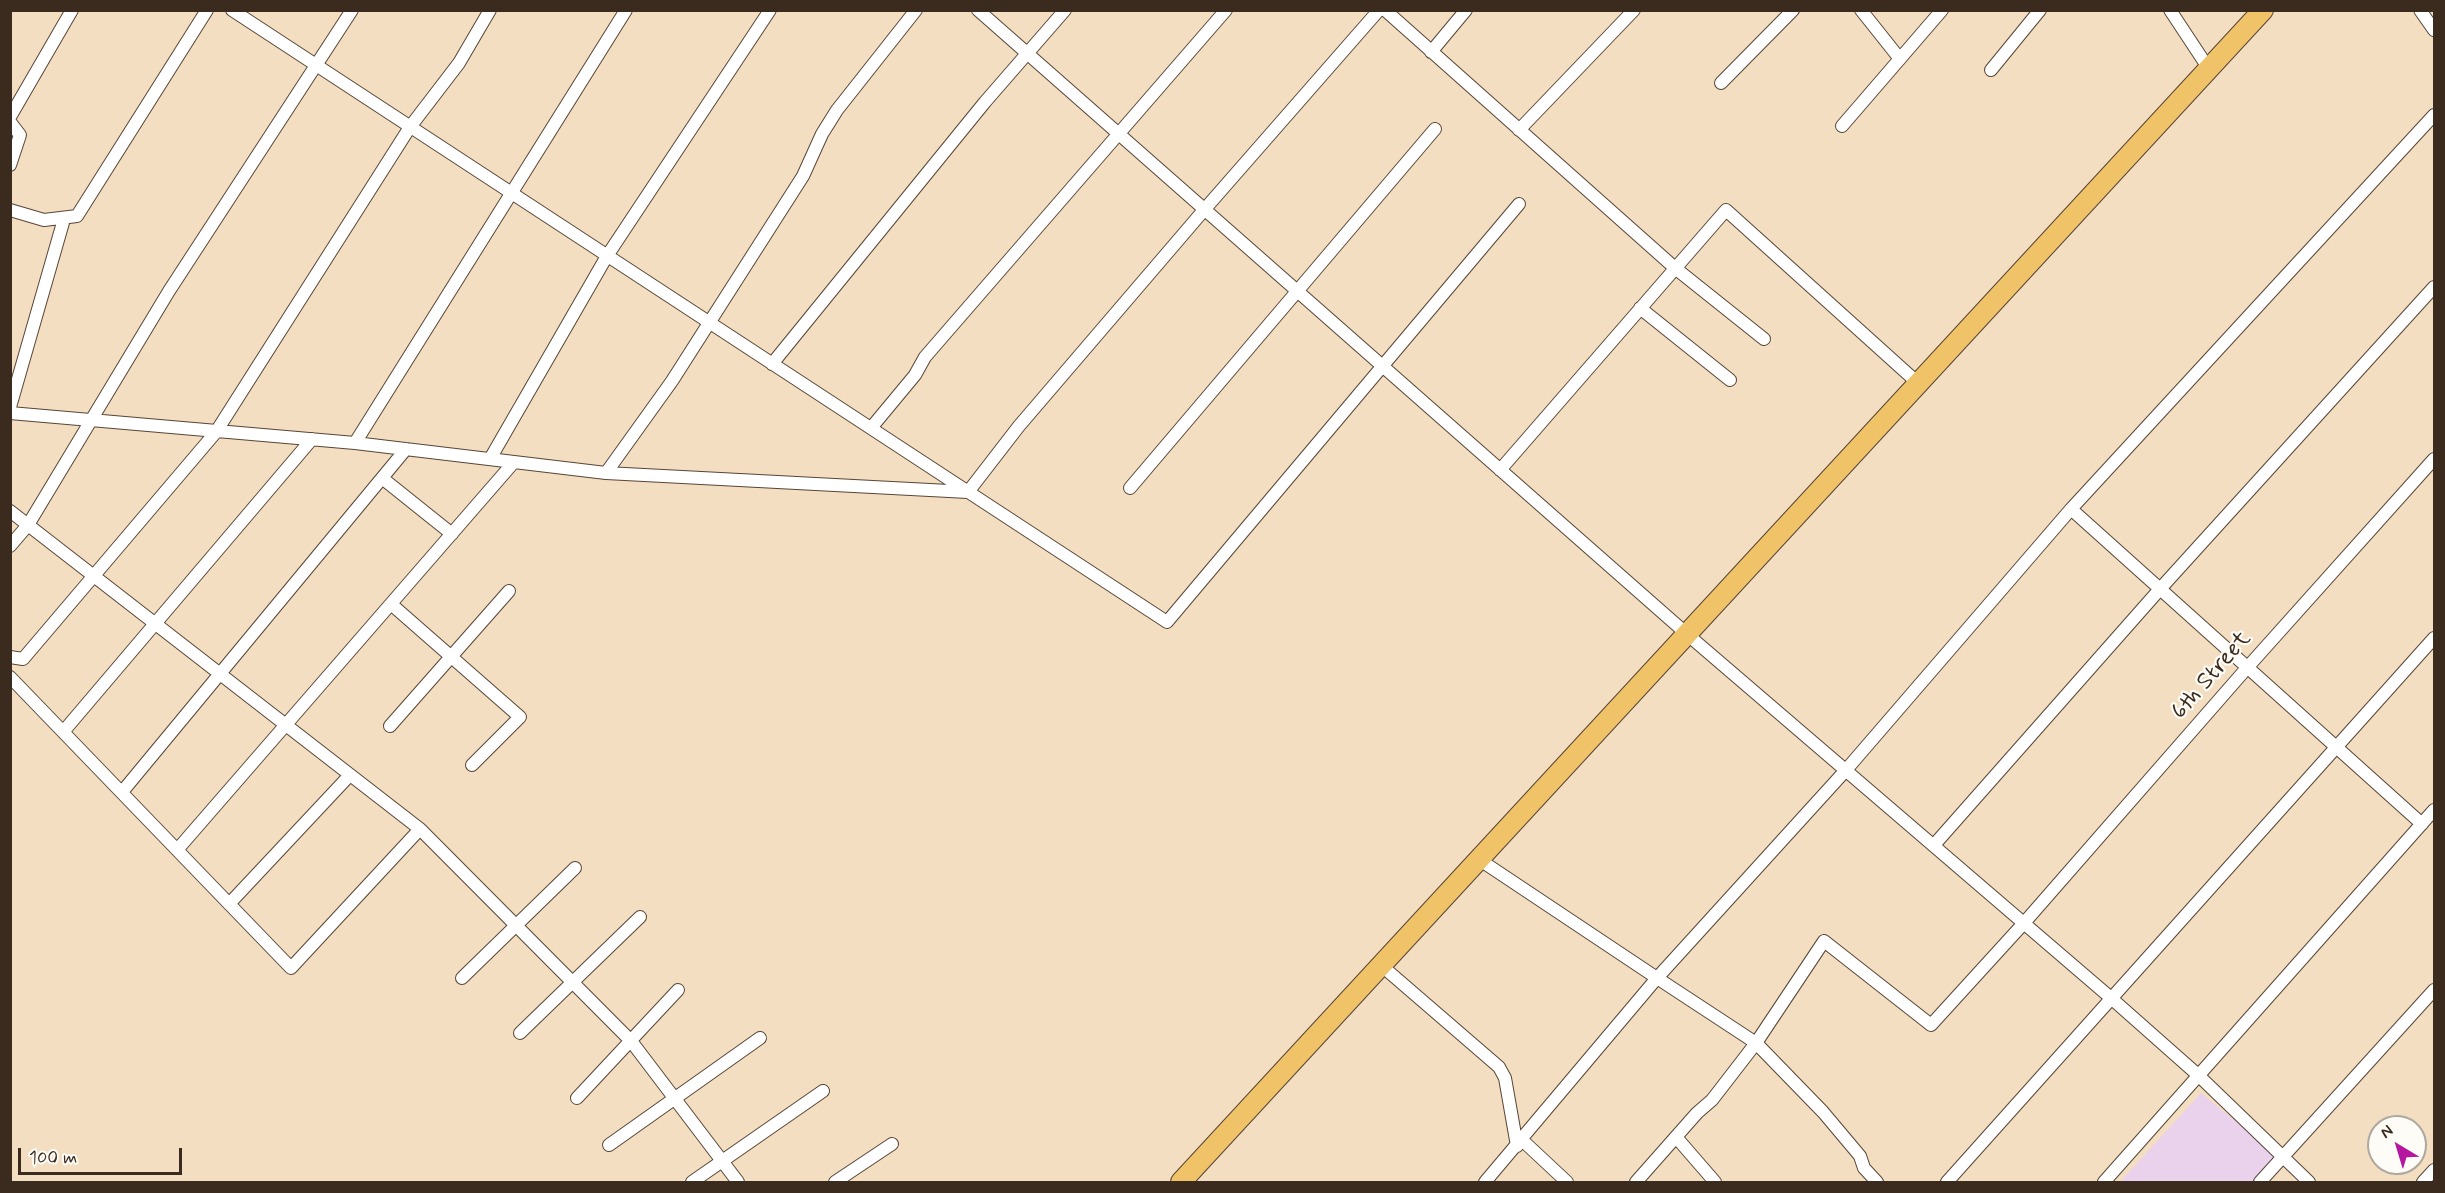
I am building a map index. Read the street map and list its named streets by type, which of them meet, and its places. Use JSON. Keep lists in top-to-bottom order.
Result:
{
  "streets": {
    "street": ["6th Street"]
  },
  "scale_bar": "100 m",
  "north": "top left"
}
